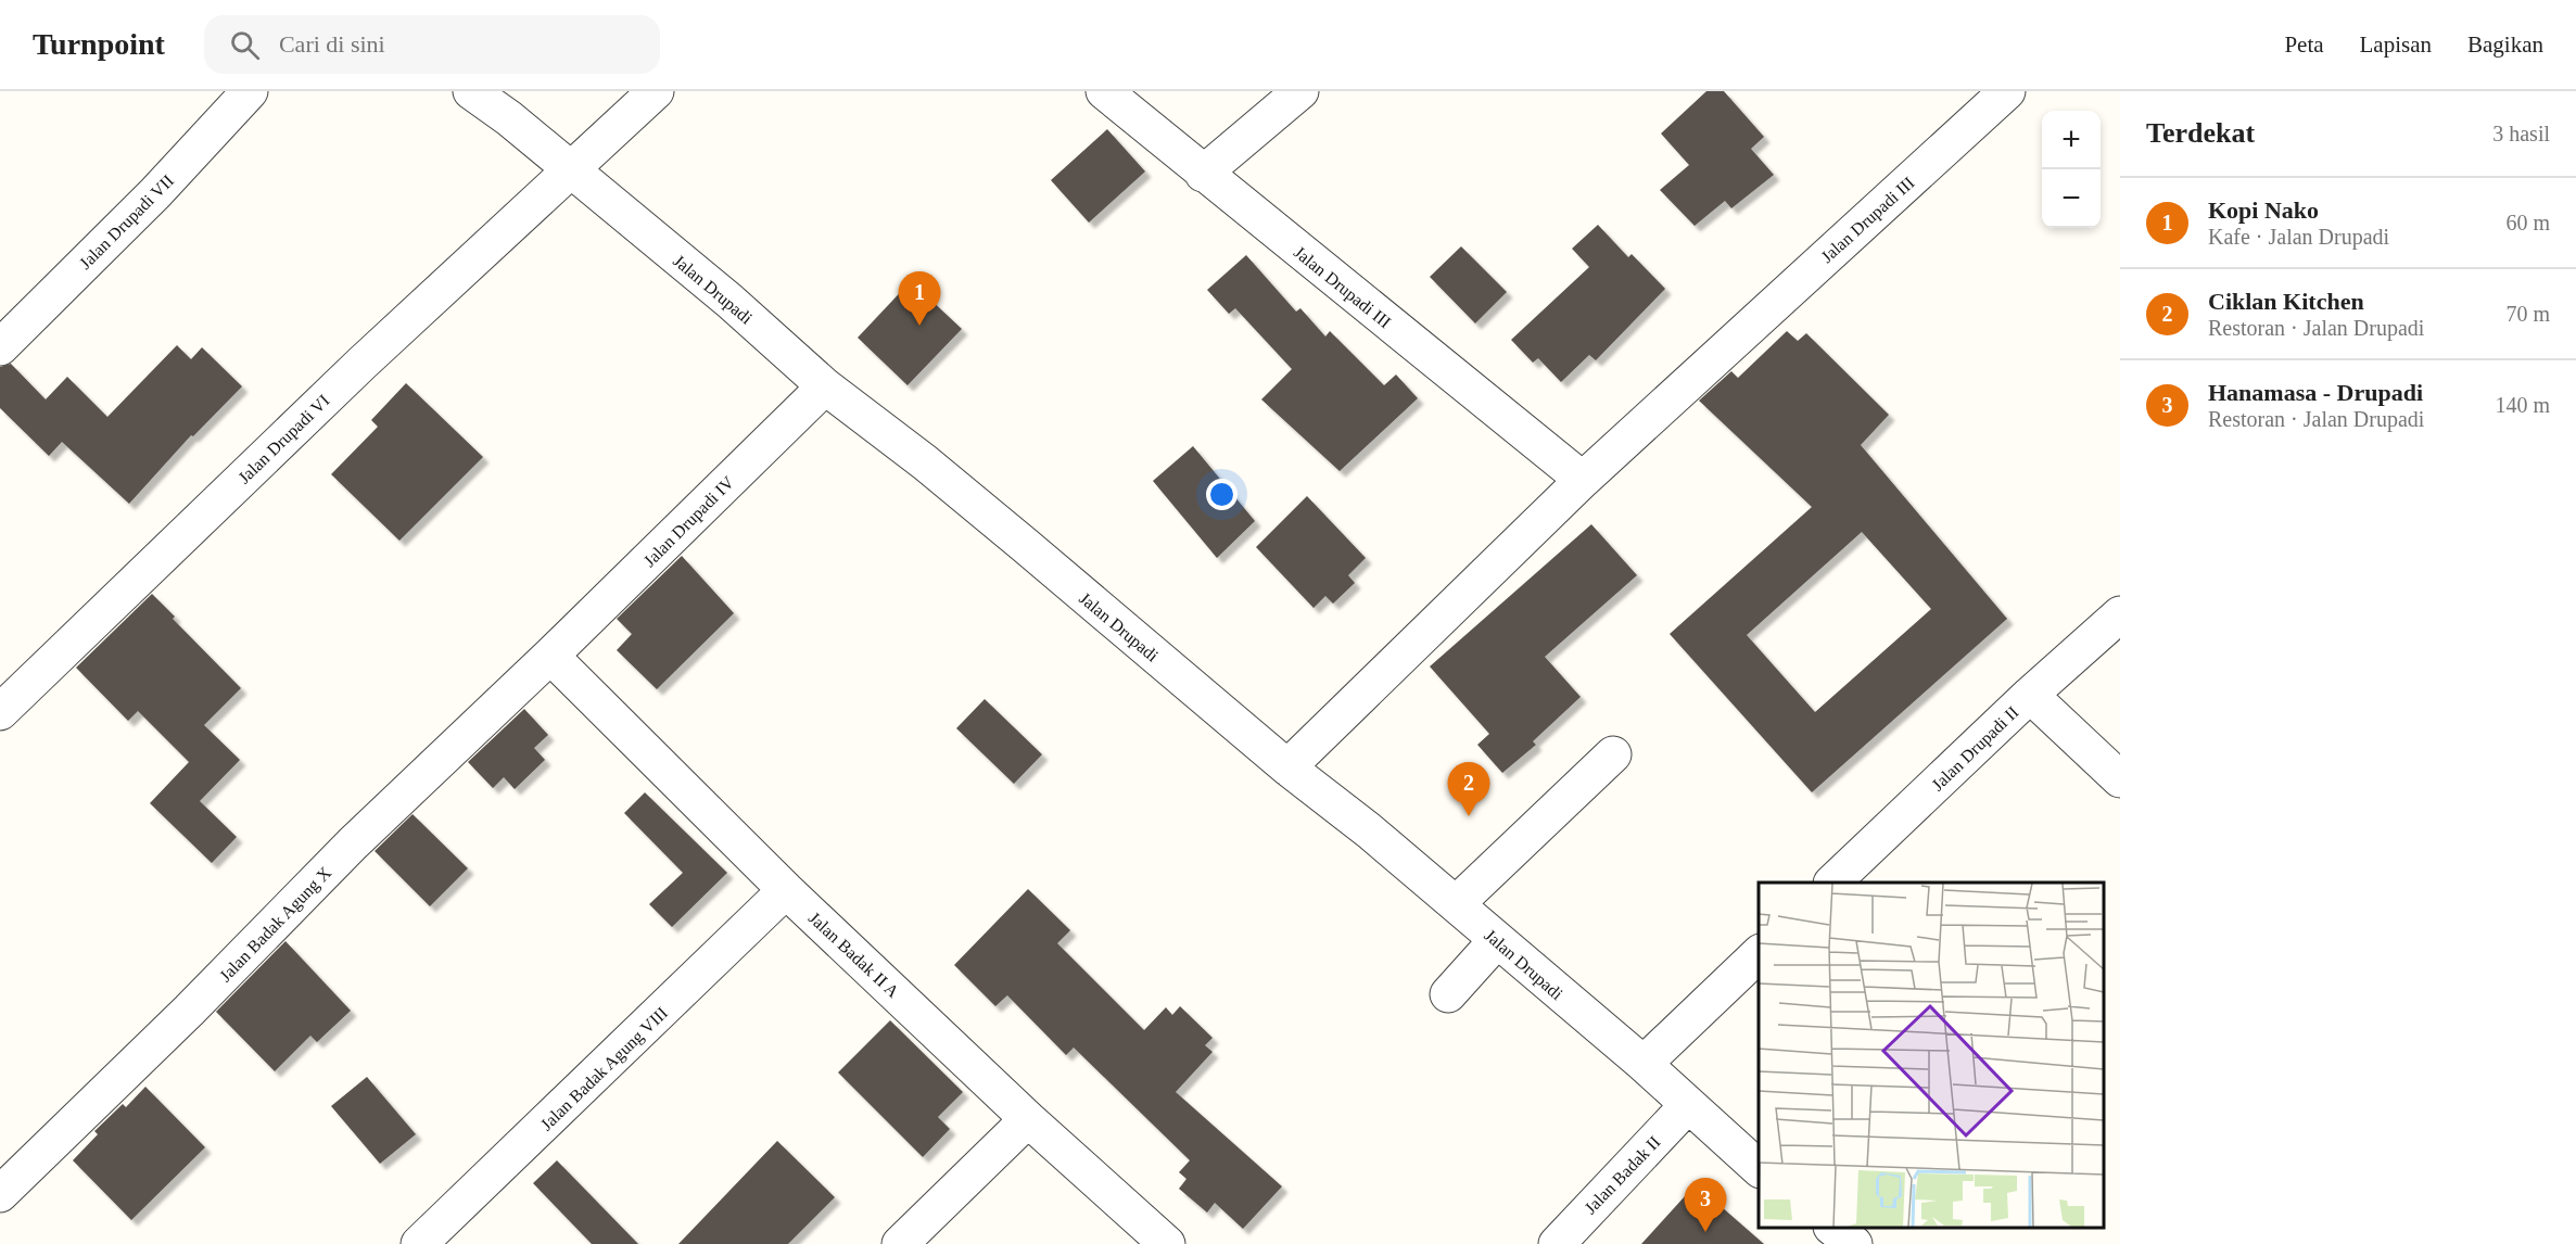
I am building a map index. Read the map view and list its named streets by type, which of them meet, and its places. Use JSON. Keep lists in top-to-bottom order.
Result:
{
  "streets": {
    "street": [
      "Jalan Drupadi III",
      "Jalan Drupadi VII",
      "Jalan Drupadi",
      "Jalan Drupadi VI",
      "Jalan Drupadi IV",
      "Jalan Drupadi II",
      "Jalan Badak Agung X",
      "Jalan Badak II A",
      "Jalan Badak Agung VIII",
      "Jalan Badak II"
    ]
  },
  "crossings": [
    ["Jalan Drupadi III", "Jalan Drupadi"],
    ["Jalan Drupadi", "Jalan Drupadi VI"],
    ["Jalan Drupadi", "Jalan Drupadi IV"],
    ["Jalan Drupadi", "Jalan Badak II"],
    ["Jalan Drupadi IV", "Jalan Badak Agung X"],
    ["Jalan Drupadi IV", "Jalan Badak II A"],
    ["Jalan Badak Agung X", "Jalan Badak II A"],
    ["Jalan Badak II A", "Jalan Badak Agung VIII"]
  ],
  "page": {
    "header": "Turnpoint",
    "search": "Cari di sini",
    "nav": ["Peta", "Lapisan", "Bagikan"],
    "heading": ["Terdekat", "3 hasil"],
    "map_buttons": ["+", "−"],
    "list": [
      {
        "mark": "1",
        "name": "Kopi Nako",
        "note": "Kafe · Jalan Drupadi",
        "value": "60 m"
      },
      {
        "mark": "2",
        "name": "Ciklan Kitchen",
        "note": "Restoran · Jalan Drupadi",
        "value": "70 m"
      },
      {
        "mark": "3",
        "name": "Hanamasa - Drupadi",
        "note": "Restoran · Jalan Drupadi",
        "value": "140 m"
      }
    ],
    "pins": ["1", "2", "3"]
  }
}
